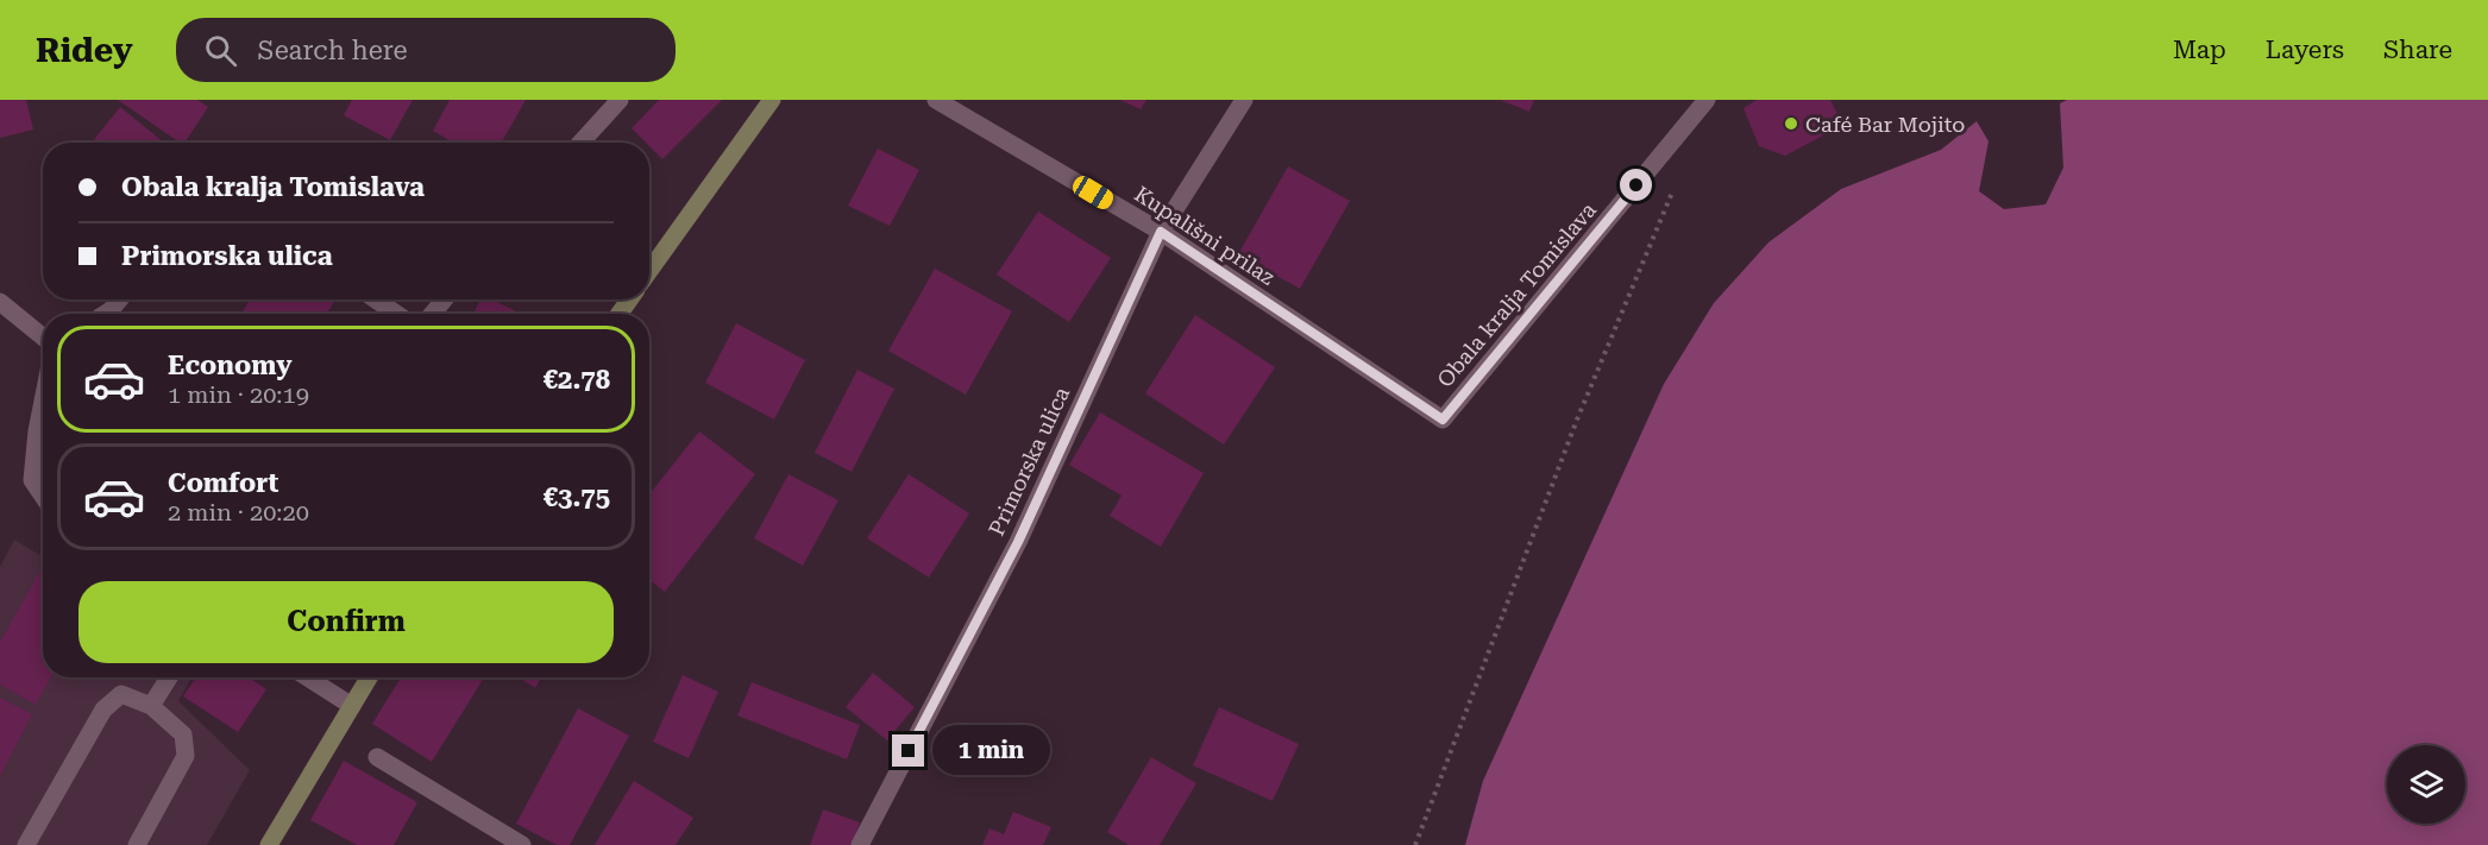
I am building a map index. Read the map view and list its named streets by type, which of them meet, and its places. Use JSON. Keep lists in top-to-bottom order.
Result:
{
  "streets": {
    "street": ["Kupališni prilaz", "Obala kralja Tomislava", "Primorska ulica"]
  },
  "crossings": [
    ["Kupališni prilaz", "Obala kralja Tomislava"],
    ["Kupališni prilaz", "Primorska ulica"]
  ],
  "places": ["Café Bar Mojito"],
  "page": {
    "header": "Ridey",
    "search": "Search here",
    "nav": ["Map", "Layers", "Share"],
    "banner": ["Obala kralja Tomislava", "Primorska ulica"],
    "list": [
      {
        "name": "Economy",
        "note": "1 min · 20:19",
        "value": "€2.78"
      },
      {
        "name": "Comfort",
        "note": "2 min · 20:20",
        "value": "€3.75"
      }
    ],
    "buttons": "Confirm",
    "bubble": "1 min"
  }
}
